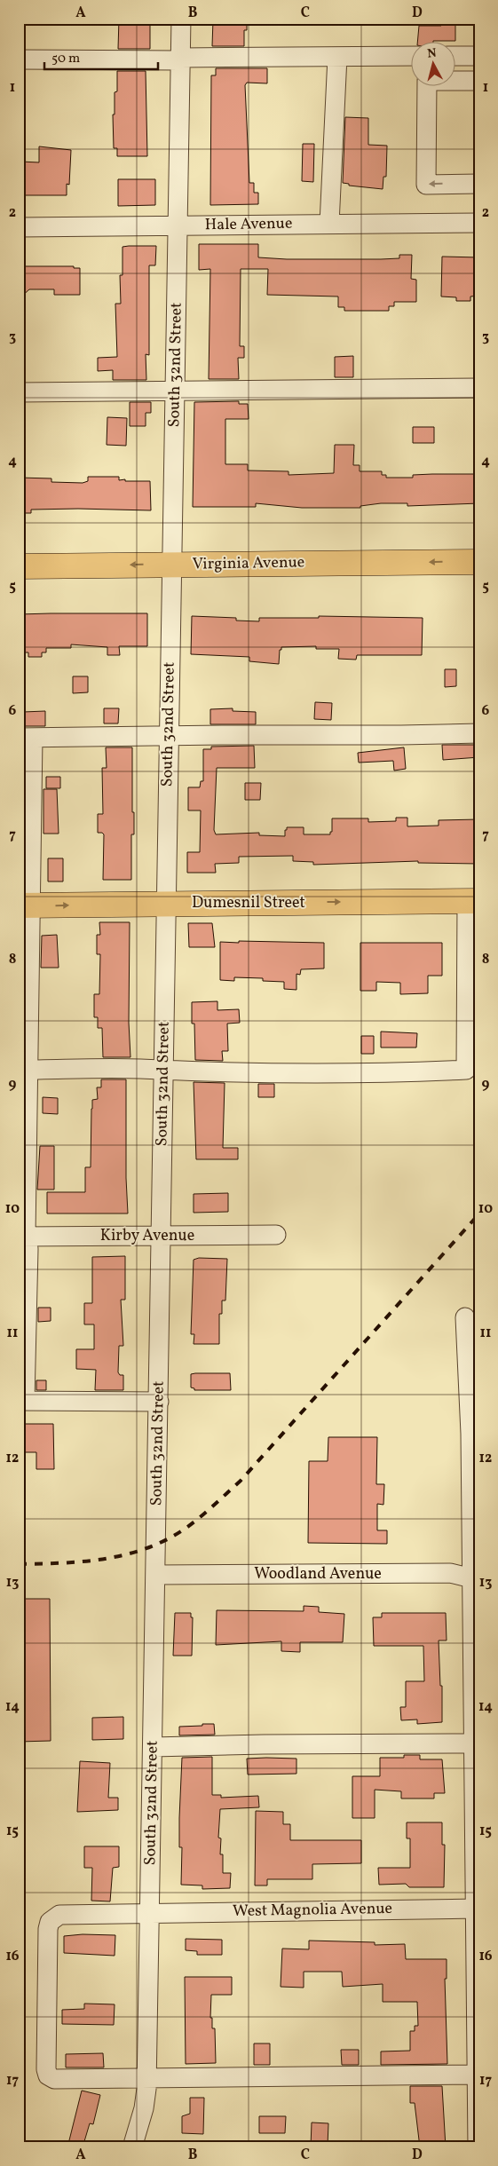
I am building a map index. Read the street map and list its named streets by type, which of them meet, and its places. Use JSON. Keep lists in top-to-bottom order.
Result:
{
  "streets": {
    "main road": ["Virginia Avenue", "Dumesnil Street"],
    "street": [
      "Hale Avenue",
      "South 32nd Street",
      "Kirby Avenue",
      "Woodland Avenue",
      "West Magnolia Avenue"
    ]
  },
  "crossings": [
    ["Hale Avenue", "South 32nd Street"],
    ["South 32nd Street", "Virginia Avenue"],
    ["South 32nd Street", "Dumesnil Street"],
    ["South 32nd Street", "Kirby Avenue"],
    ["South 32nd Street", "Woodland Avenue"],
    ["South 32nd Street", "West Magnolia Avenue"]
  ],
  "one_way": ["Virginia Avenue", "Dumesnil Street"],
  "scale_bar": "50 m",
  "north": "top",
  "grid": {
    "columns": [
      "A",
      "B",
      "C",
      "D"
    ],
    "rows": [
      "1",
      "2",
      "3",
      "4",
      "5",
      "6",
      "7",
      "8",
      "9",
      "10",
      "11",
      "12",
      "13",
      "14",
      "15",
      "16",
      "17"
    ]
  }
}
